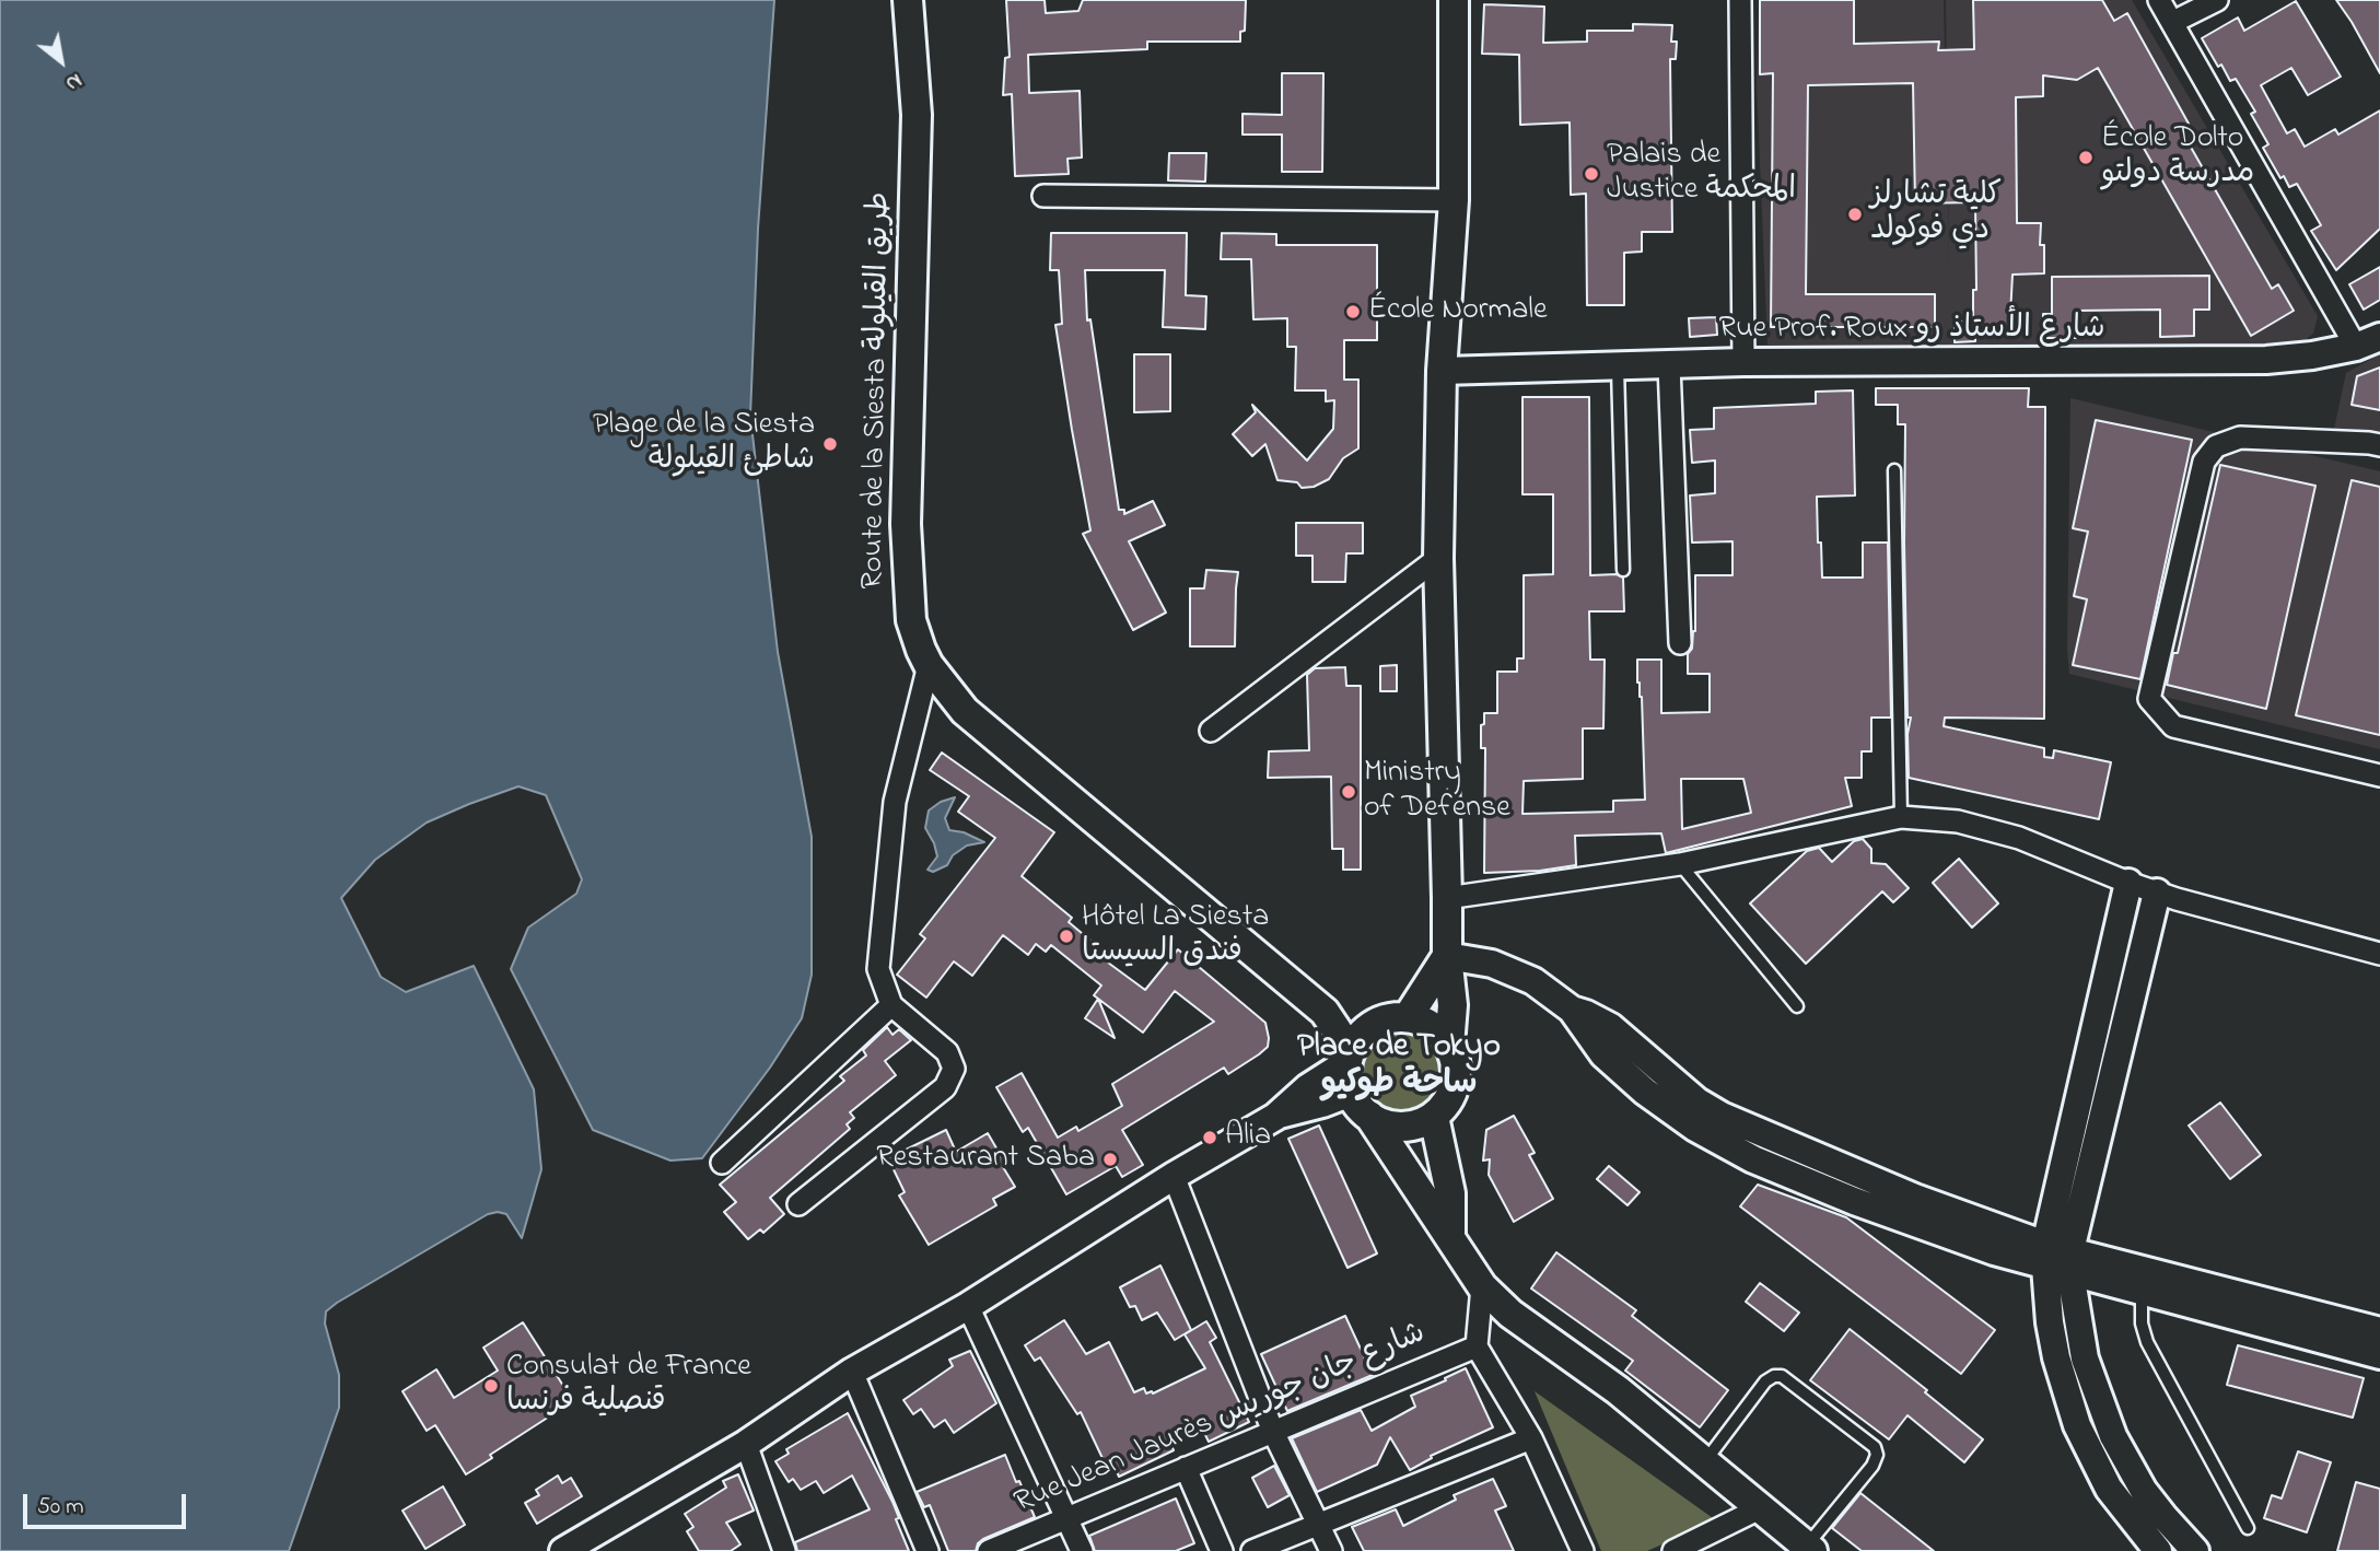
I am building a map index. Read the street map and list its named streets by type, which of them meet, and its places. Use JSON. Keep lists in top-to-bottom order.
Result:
{
  "streets": {
    "main road": ["Route de la Siesta طريق القيلولة"],
    "street": ["Rue Prof. Roux شارع الأستاذ رو", "Rue Jean Jaurès شارع جان جوريس"]
  },
  "districts": ["Place de Tokyo ساحة طوكيو"],
  "places": [
    "École Dolto مدرسة دولتو",
    "Palais de Justice المحكمة",
    "كلية تشارلز دي فوكولد",
    "École Normale",
    "Plage de la Siesta شاطئ القيلولة",
    "Ministry of Defense",
    "Hôtel La Siesta فندق السيستا",
    "Alia",
    "Restaurant Saba",
    "Consulat de France قنصلية فرنسا"
  ],
  "scale_bar": "50 m",
  "north": "bottom right"
}
